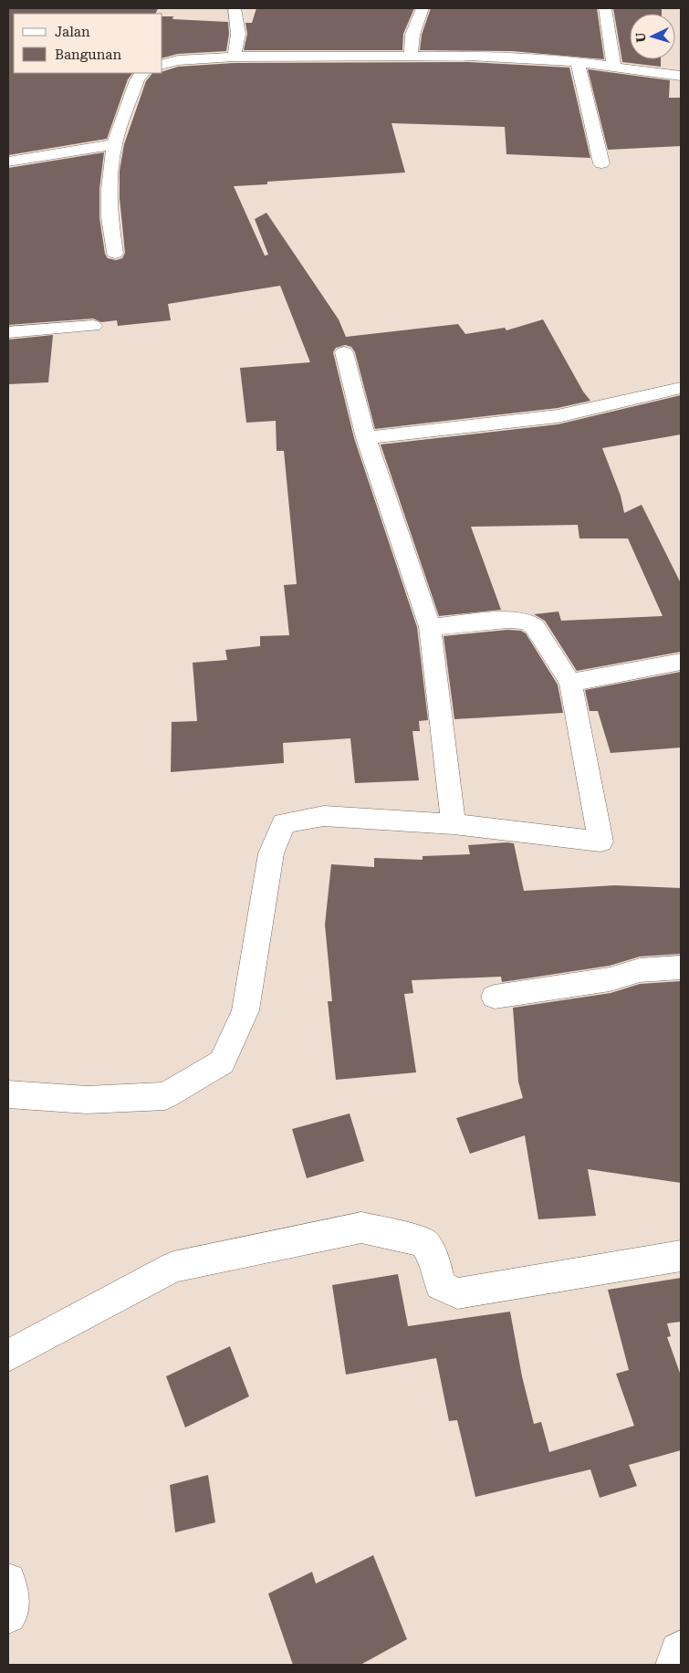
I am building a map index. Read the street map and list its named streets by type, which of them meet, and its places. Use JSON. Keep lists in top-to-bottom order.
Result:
{
  "legend": ["Jalan", "Bangunan"],
  "north": "left"
}
